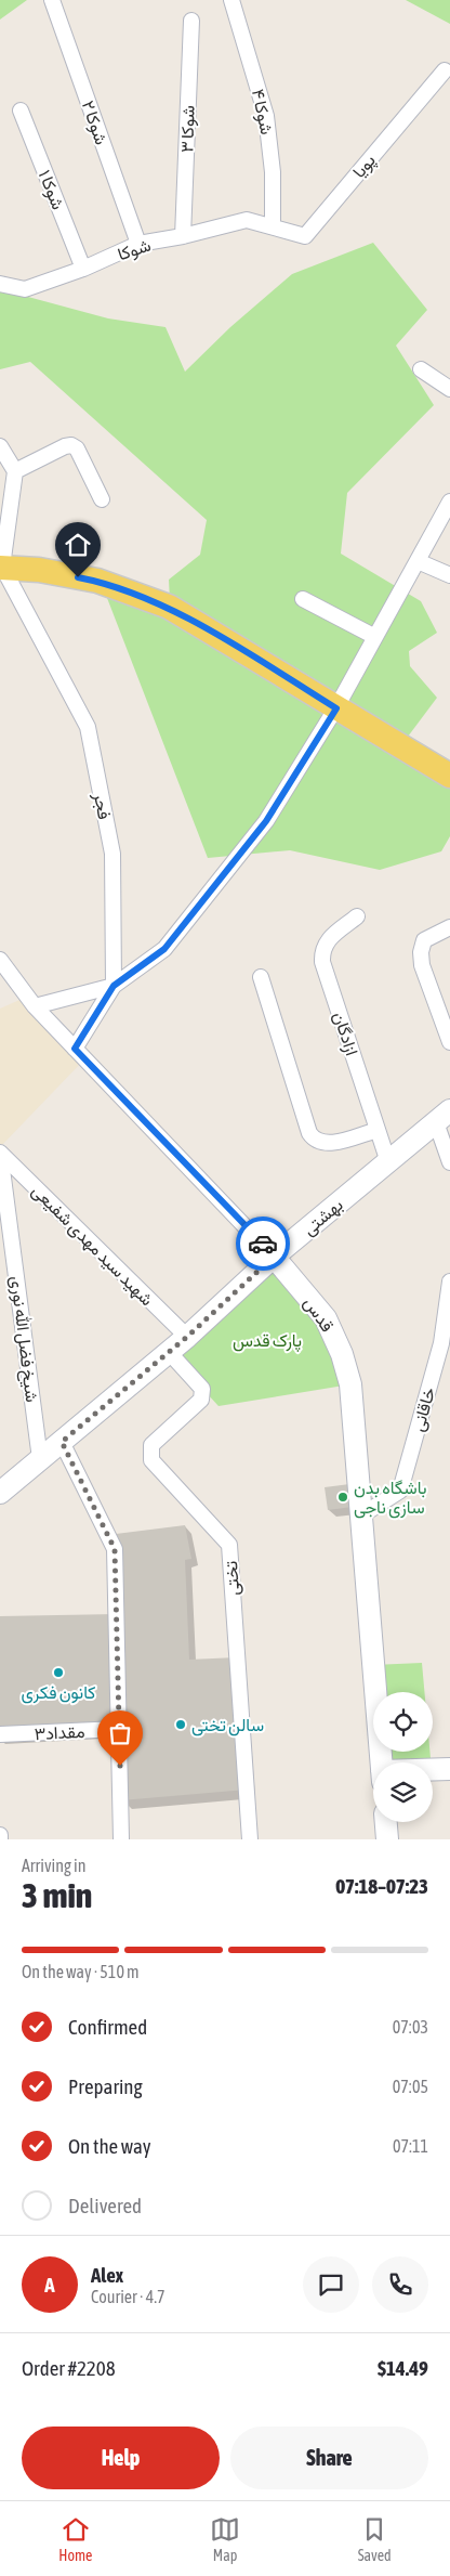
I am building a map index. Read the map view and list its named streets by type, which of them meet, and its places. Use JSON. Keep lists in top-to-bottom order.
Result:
{
  "streets": {
    "street": [
      "شوکا ۴",
      "شوکا ۲",
      "شوکا ۳",
      "پویا",
      "شوکا ۱",
      "شوکا",
      "فجر",
      "ازادگان",
      "بهشتی",
      "شهید سید مهدی شفیعی",
      "قدس",
      "شیخ فضل الله نوری",
      "خاقانی",
      "تختی",
      "مقداد۳"
    ]
  },
  "crossings": [
    ["شوکا ۴", "پویا"],
    ["شوکا ۴", "شوکا"],
    ["شوکا ۲", "شوکا"],
    ["شوکا ۳", "شوکا"],
    ["پویا", "شوکا"],
    ["شوکا ۱", "شوکا"],
    ["ازادگان", "بهشتی"],
    ["بهشتی", "شهید سید مهدی شفیعی"],
    ["بهشتی", "قدس"],
    ["بهشتی", "شیخ فضل الله نوری"],
    ["بهشتی", "تختی"],
    ["شهید سید مهدی شفیعی", "شیخ فضل الله نوری"],
    ["قدس", "خاقانی"]
  ],
  "parks": ["پارک قدس"],
  "places": ["باشگاه بدن سازی ناجی", "کانون فکری", "سالن تختی"],
  "page": {
    "heading": ["3 min", "Arriving in", "07:18–07:23"],
    "panel": [
      "Alex",
      "Courier · 4.7",
      "Order #2208",
      "$14.49"
    ],
    "bar": "On the way · 510 m",
    "list": [
      ["Confirmed", "07:03"],
      ["Preparing", "07:05"],
      ["On the way", "07:11"],
      "Delivered"
    ],
    "round": "A",
    "buttons": ["Help", "Share"],
    "tabs": ["Home", "Map", "Saved"]
  }
}
